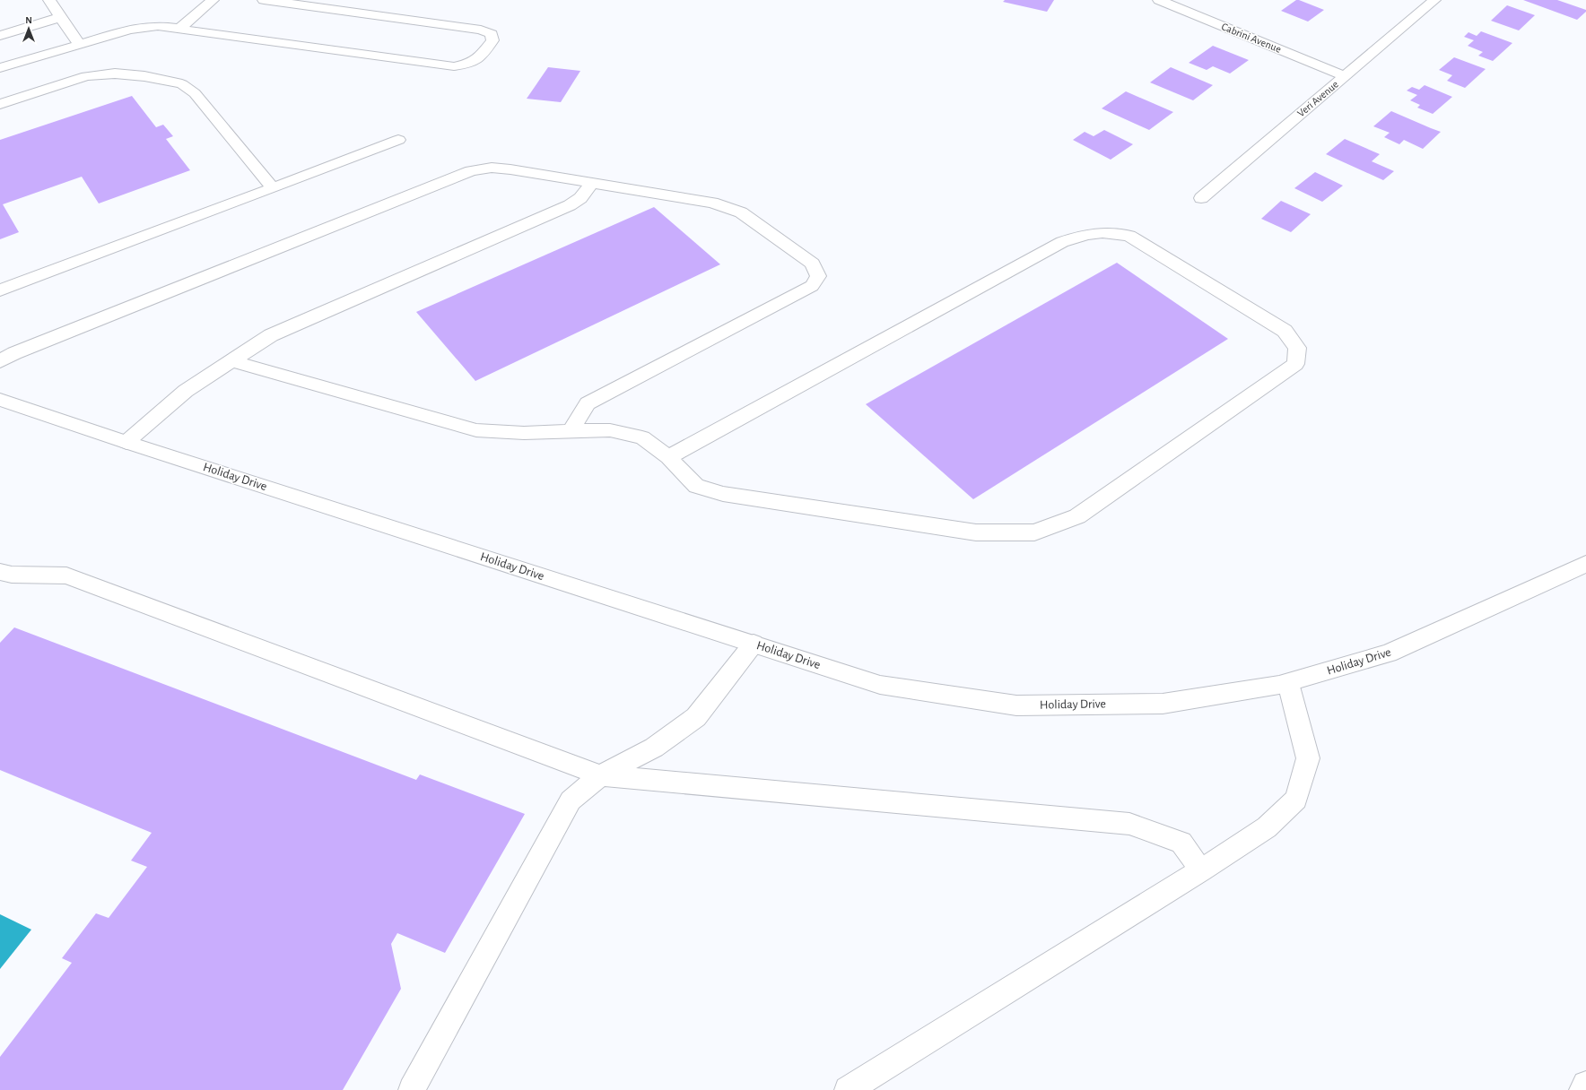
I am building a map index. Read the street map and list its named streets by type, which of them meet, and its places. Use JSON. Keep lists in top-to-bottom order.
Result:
{
  "streets": {
    "street": ["Cabrini Avenue", "Veri Avenue", "Holiday Drive"]
  },
  "crossings": [
    ["Cabrini Avenue", "Veri Avenue"]
  ],
  "north": "top"
}
